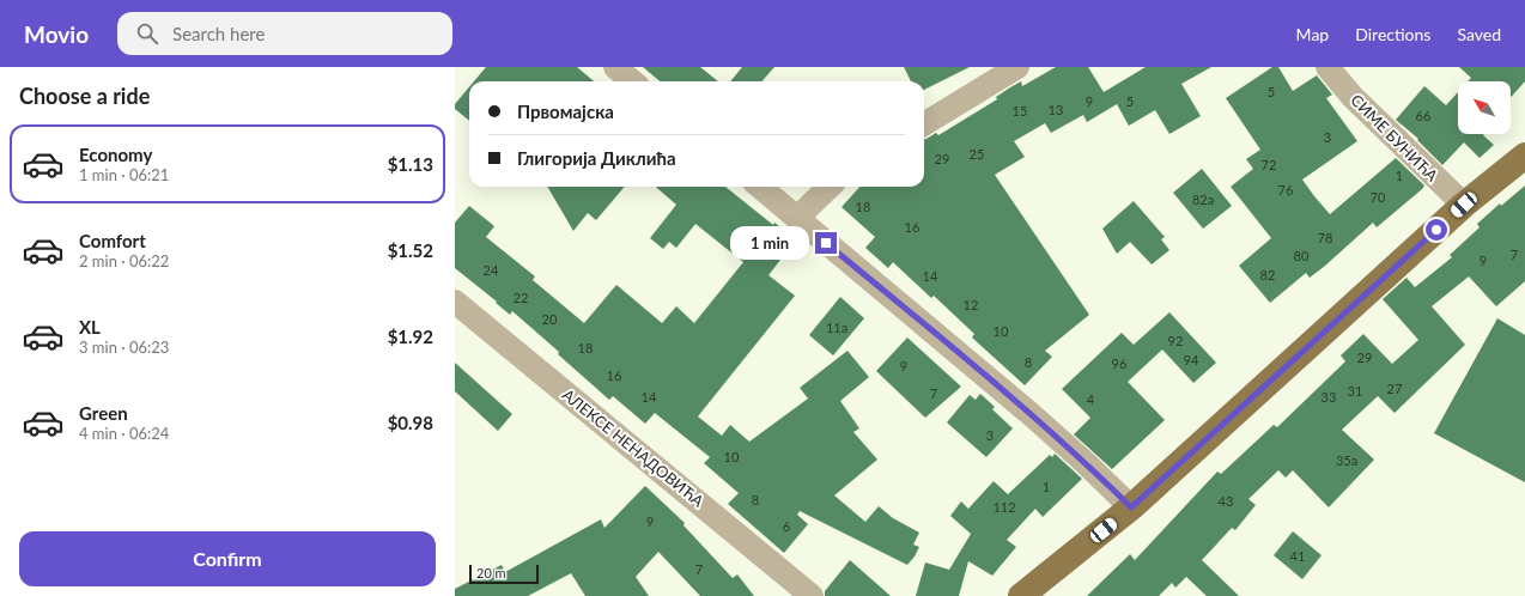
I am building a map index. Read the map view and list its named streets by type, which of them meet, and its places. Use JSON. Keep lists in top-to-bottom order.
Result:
{
  "streets": {
    "street": ["СИМЕ БУНИЋА", "АЛЕКСЕ НЕНАДОВИЋА"]
  },
  "house_numbers": [
    "5",
    "9",
    "5",
    "13",
    "15",
    "66",
    "3",
    "25",
    "29",
    "72",
    "1",
    "76",
    "70",
    "82a",
    "18",
    "16",
    "78",
    "7",
    "80",
    "9",
    "24",
    "82",
    "14",
    "22",
    "12",
    "20",
    "11a",
    "10",
    "92",
    "18",
    "29",
    "94",
    "8",
    "96",
    "9",
    "16",
    "27",
    "31",
    "7",
    "14",
    "33",
    "4",
    "3",
    "10",
    "35a",
    "1",
    "8",
    "43",
    "112",
    "9",
    "6",
    "41",
    "7"
  ],
  "scale_bar": "20 m",
  "north": "top left",
  "page": {
    "header": "Movio",
    "search": "Search here",
    "nav": ["Map", "Directions", "Saved"],
    "heading": "Choose a ride",
    "banner": ["Првомајска", "Глигорија Диклића"],
    "list": [
      {
        "name": "Economy",
        "note": "1 min · 06:21",
        "value": "$1.13"
      },
      {
        "name": "Comfort",
        "note": "2 min · 06:22",
        "value": "$1.52"
      },
      {
        "name": "XL",
        "note": "3 min · 06:23",
        "value": "$1.92"
      },
      {
        "name": "Green",
        "note": "4 min · 06:24",
        "value": "$0.98"
      }
    ],
    "bubble": "1 min",
    "buttons": "Confirm",
    "scale": "20 m"
  }
}
